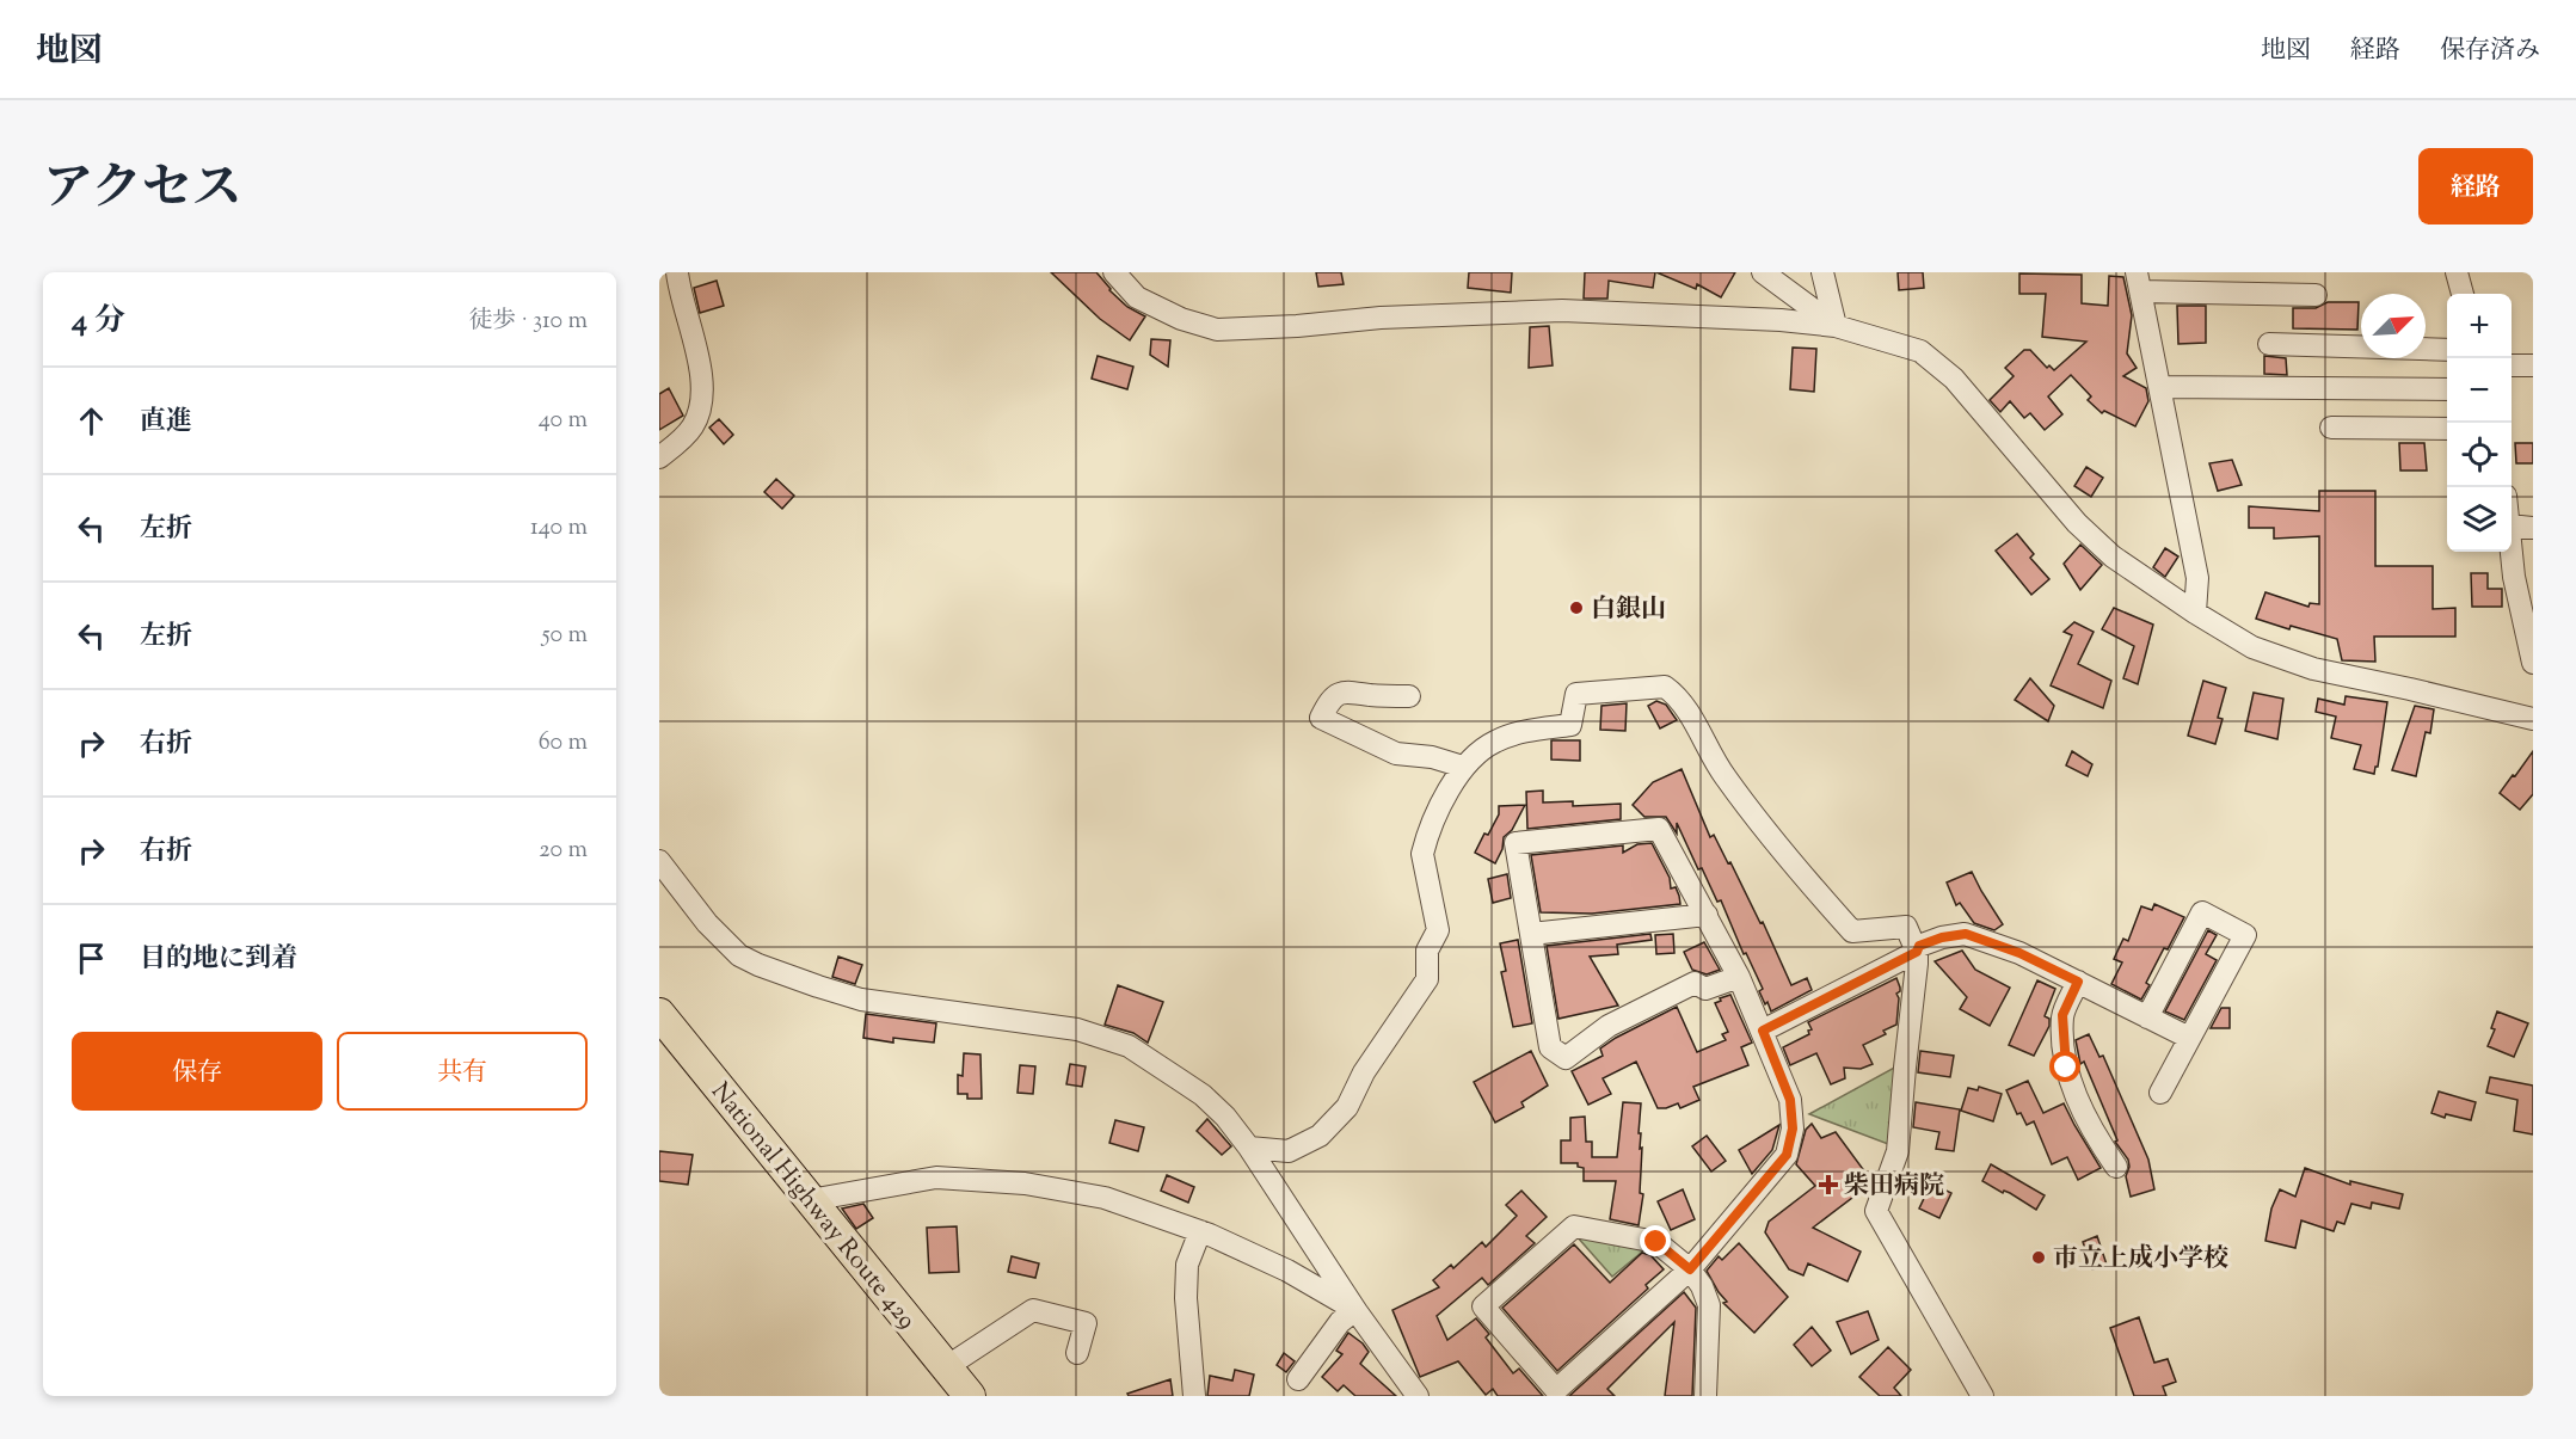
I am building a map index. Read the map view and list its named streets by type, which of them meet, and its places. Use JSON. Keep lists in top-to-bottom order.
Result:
{
  "streets": {
    "highway": ["National Highway Route 429"]
  },
  "places": {
    "other": ["白銀山", "市立上成小学校"],
    "health": ["柴田病院"]
  },
  "north": "top right",
  "page": {
    "header": "地図",
    "nav": ["地図", "経路", "保存済み"],
    "title": "アクセス",
    "buttons": [
      "経路",
      ["保存", "共有"]
    ],
    "heading": ["4 分", "徒歩 · 310 m"],
    "map_buttons": ["+", "−"],
    "list": [
      ["直進", "40 m"],
      ["左折", "140 m"],
      ["左折", "50 m"],
      ["右折", "60 m"],
      ["右折", "20 m"],
      "目的地に到着"
    ]
  }
}
